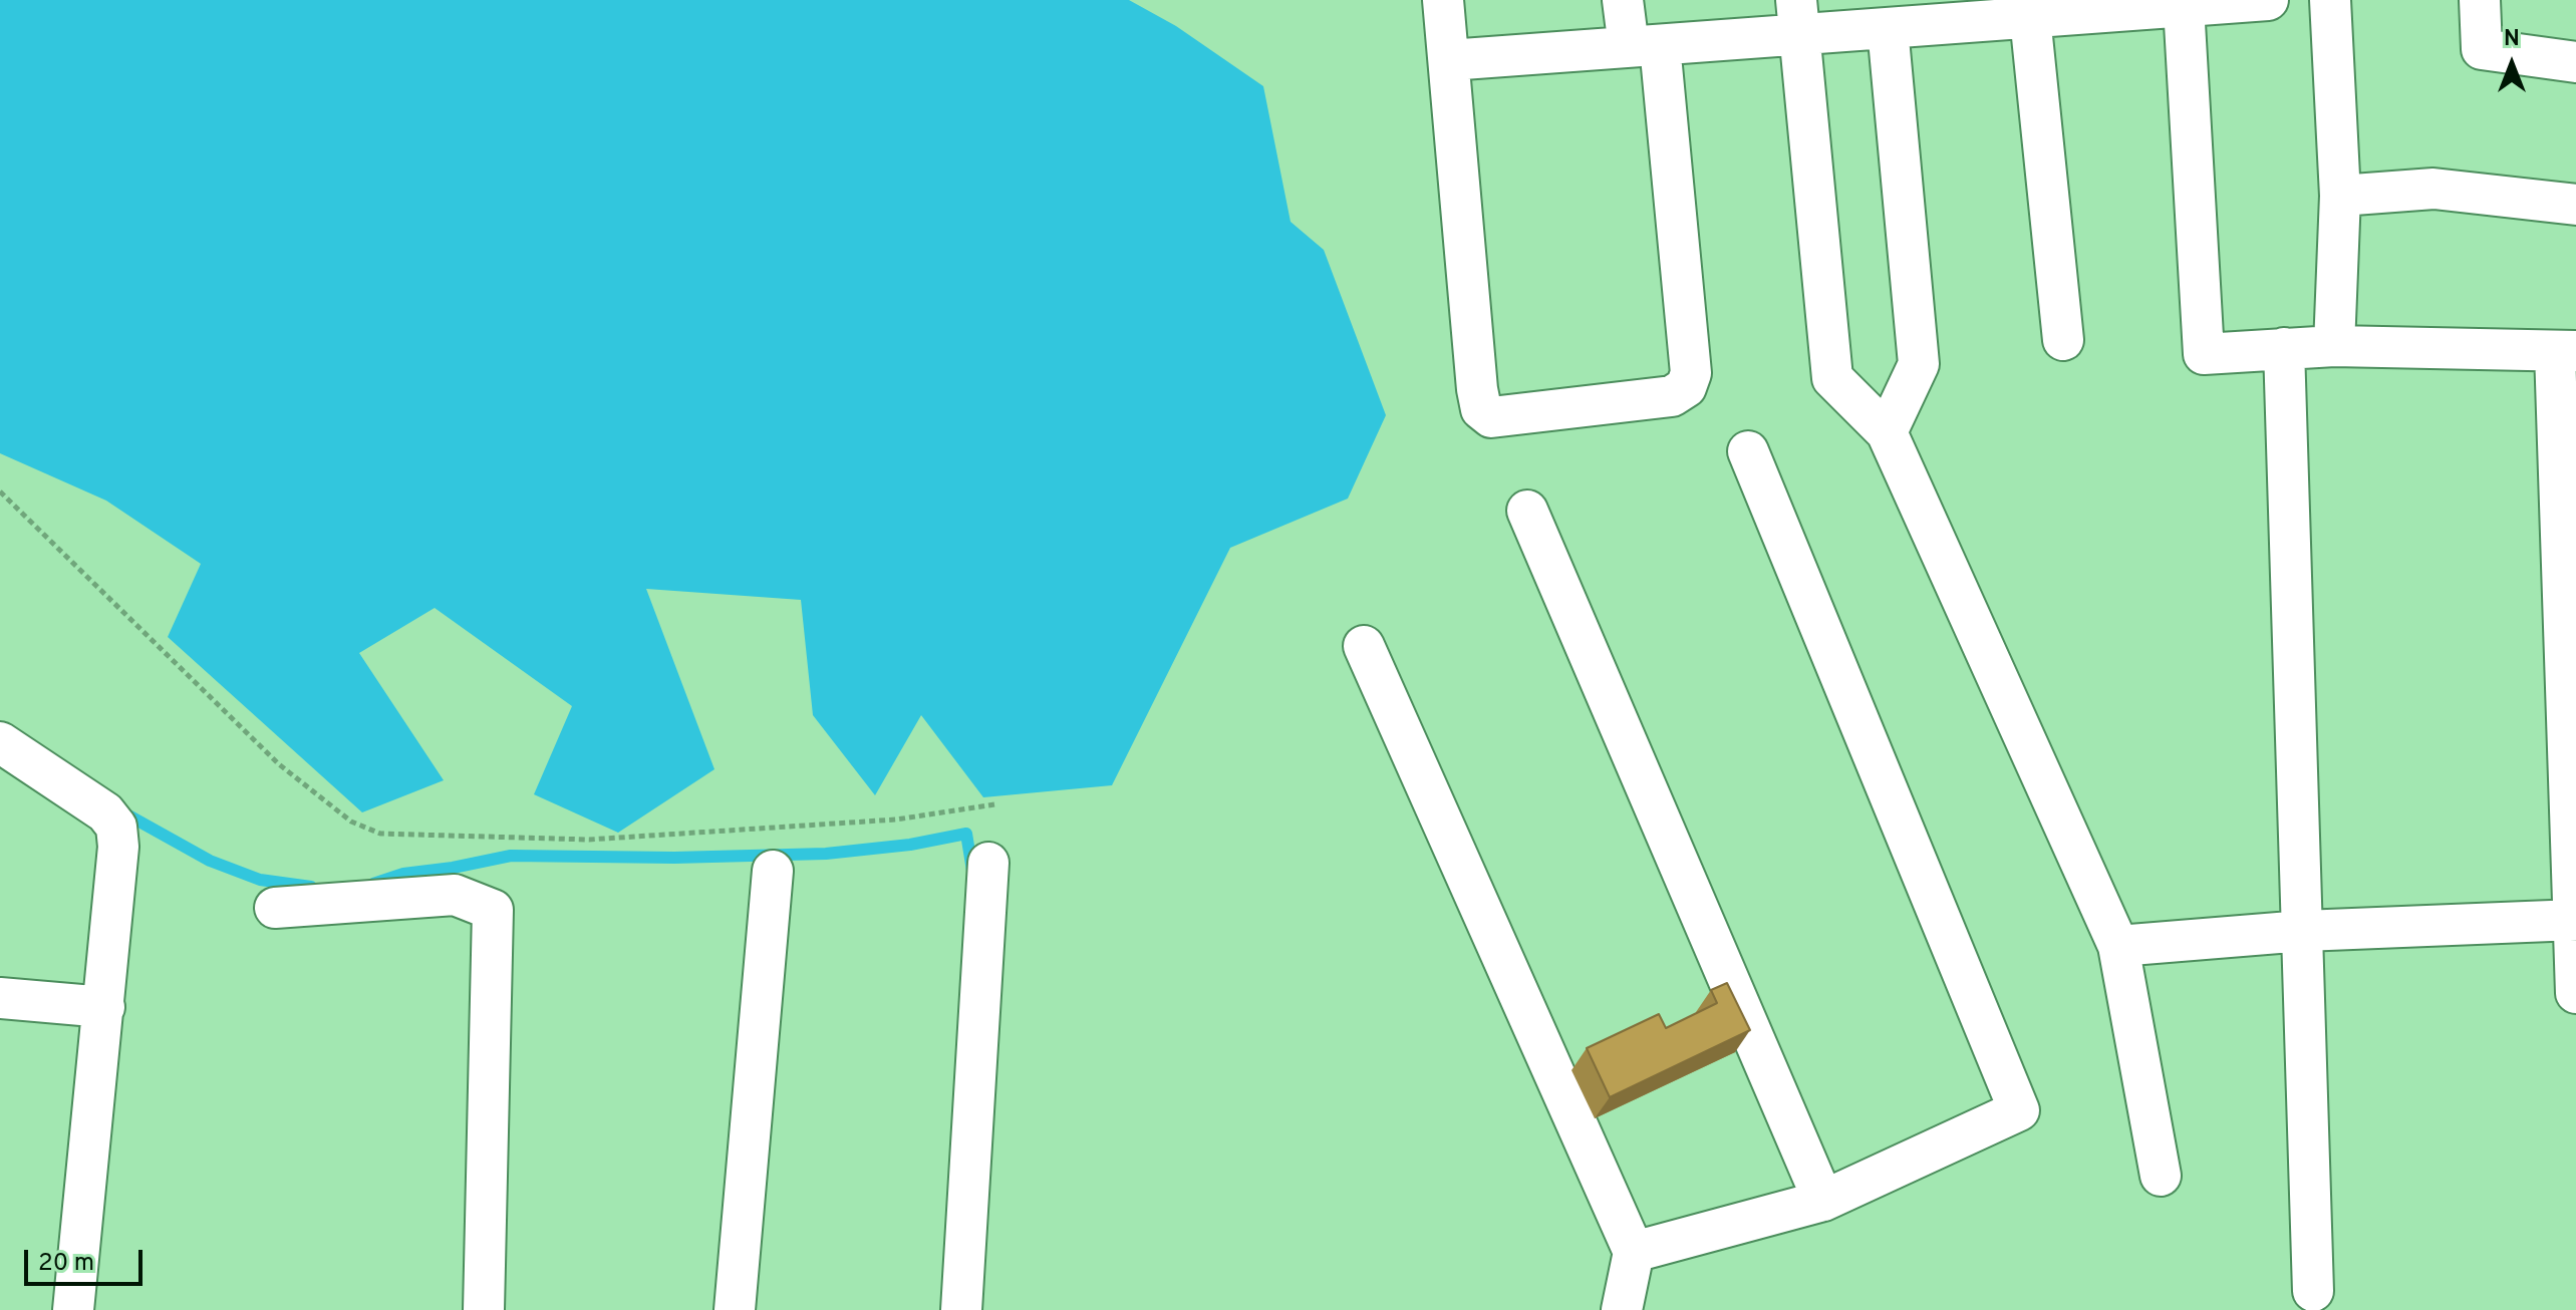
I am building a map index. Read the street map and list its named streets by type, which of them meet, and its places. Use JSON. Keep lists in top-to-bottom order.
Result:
{
  "scale_bar": "20 m",
  "north": "top"
}
